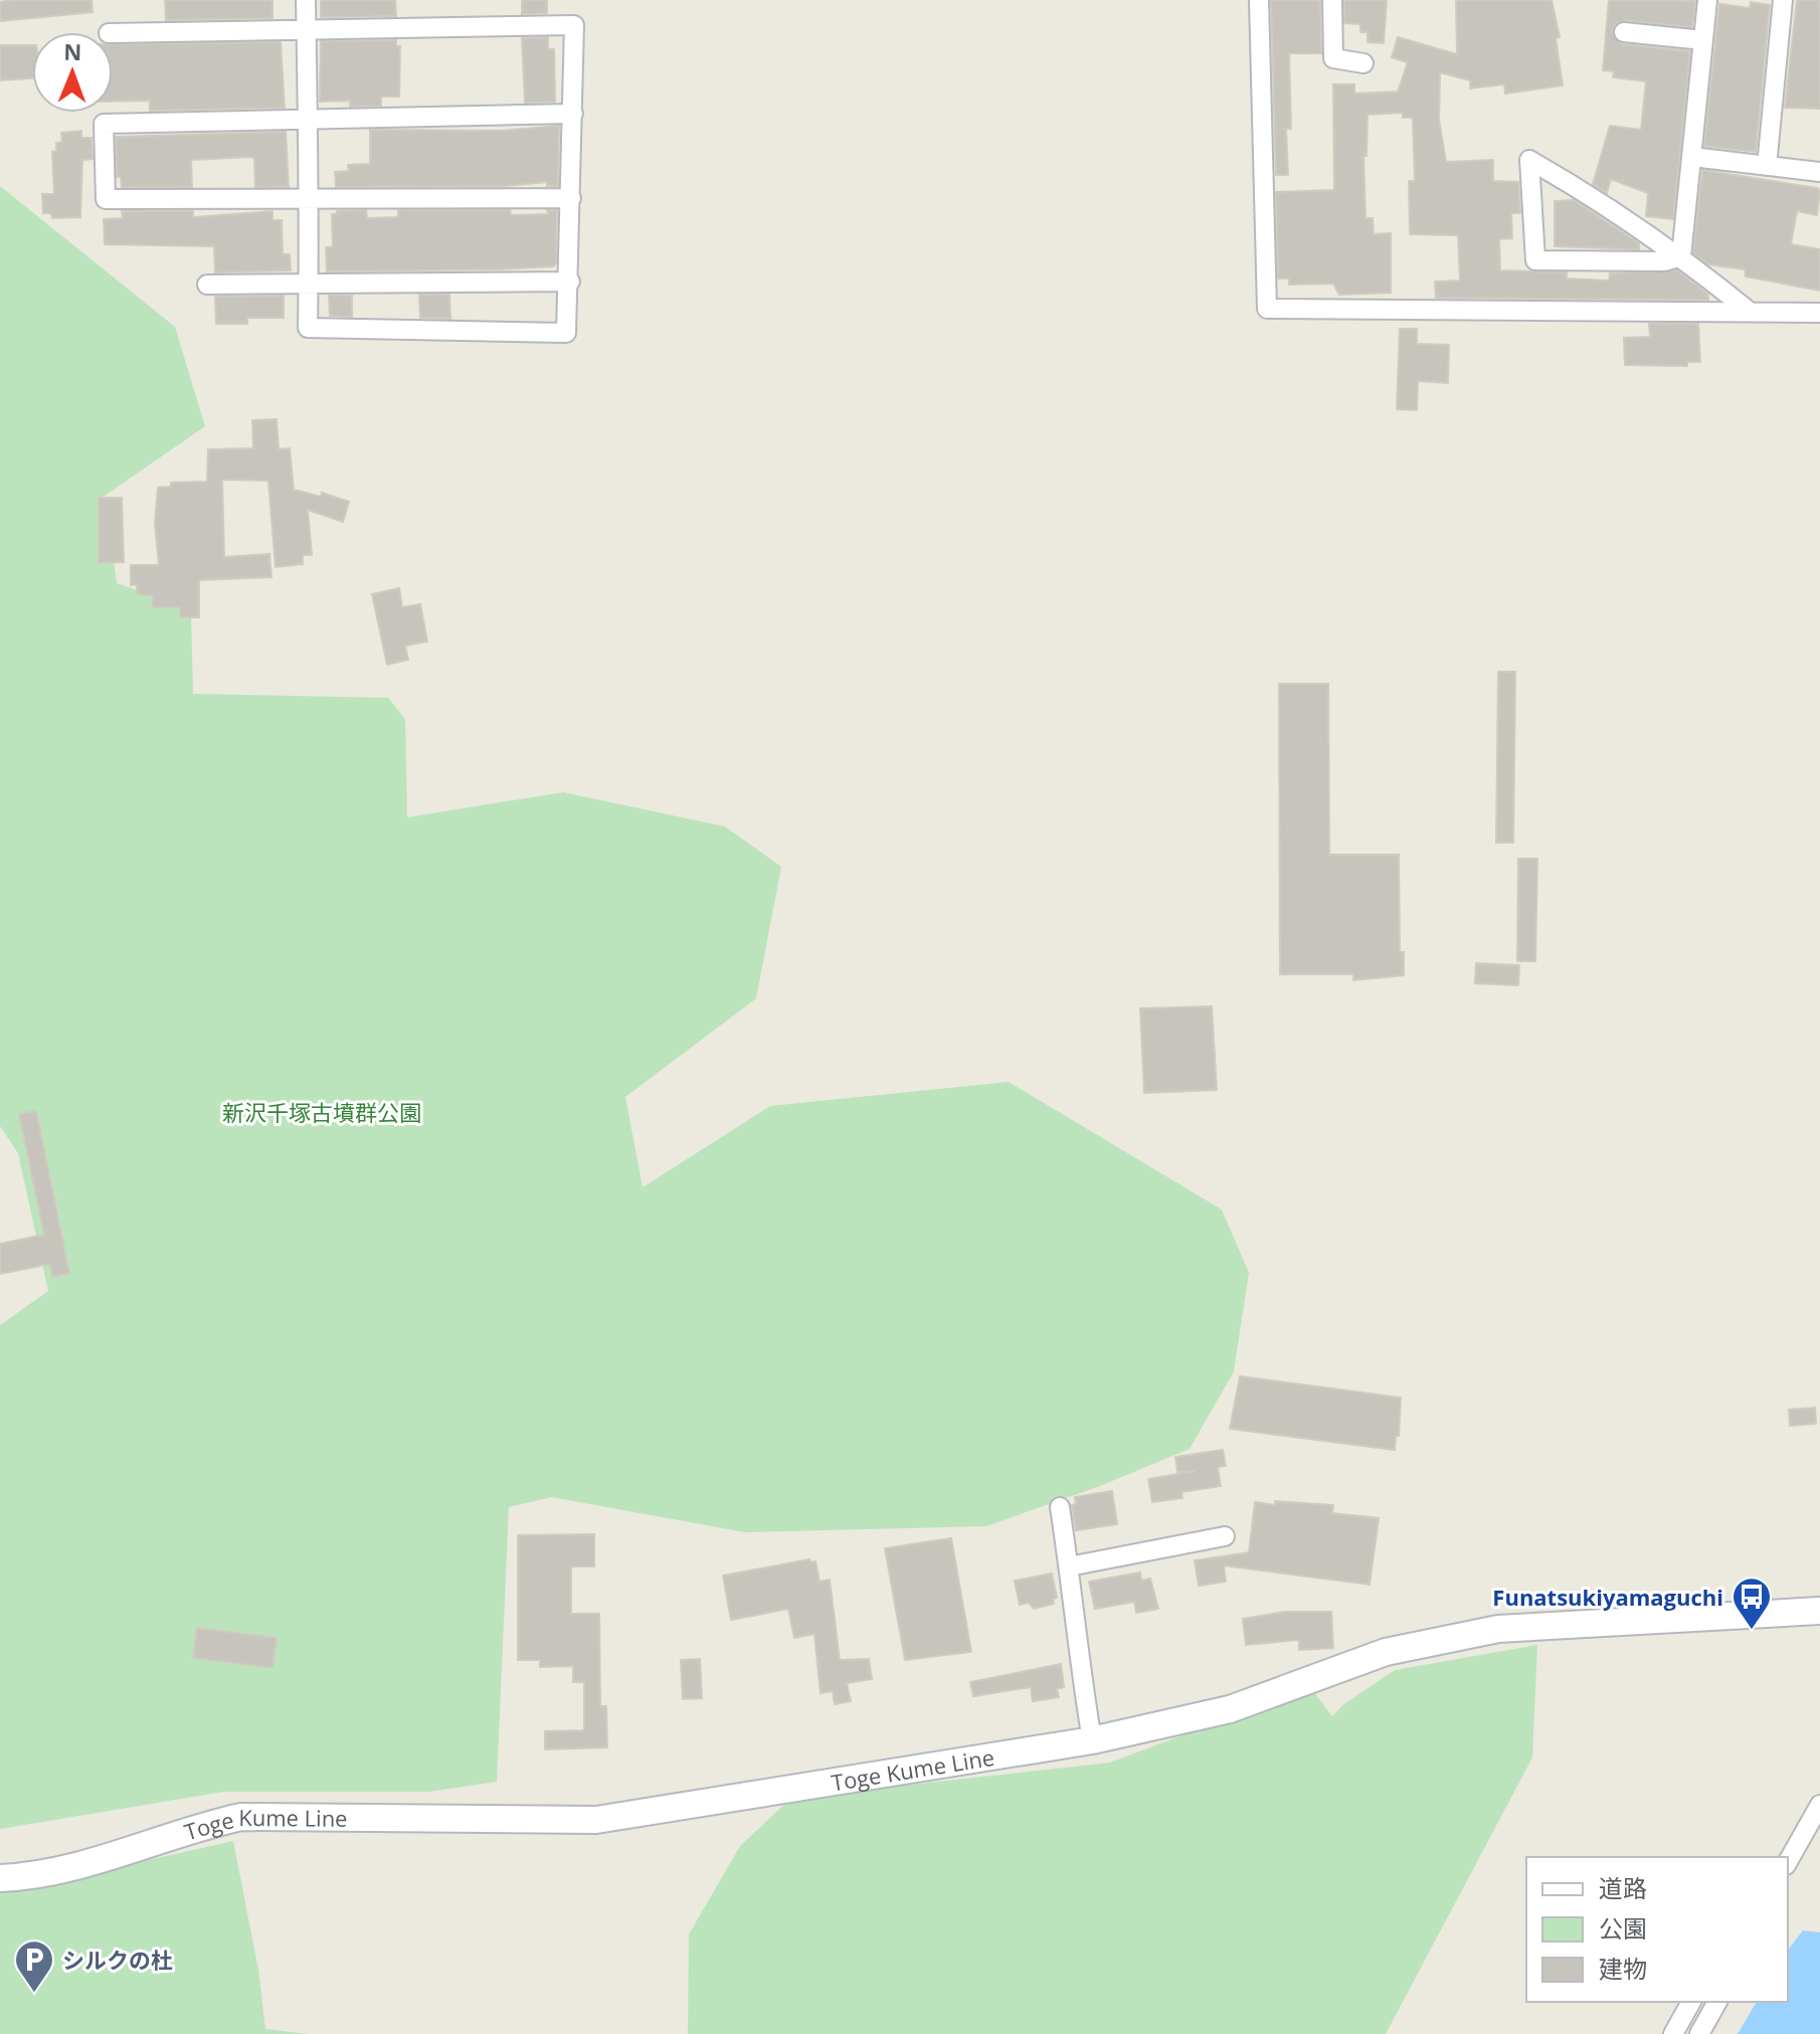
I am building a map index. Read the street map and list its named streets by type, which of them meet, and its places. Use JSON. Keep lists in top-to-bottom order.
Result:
{
  "streets": {
    "main road": ["Toge Kume Line"]
  },
  "parks": ["新沢千塚古墳群公園"],
  "places": {
    "bus stop": ["Funatsukiyamaguchi"],
    "parking": ["シルクの杜"]
  },
  "legend": ["道路", "公園", "建物"],
  "north": "top"
}
